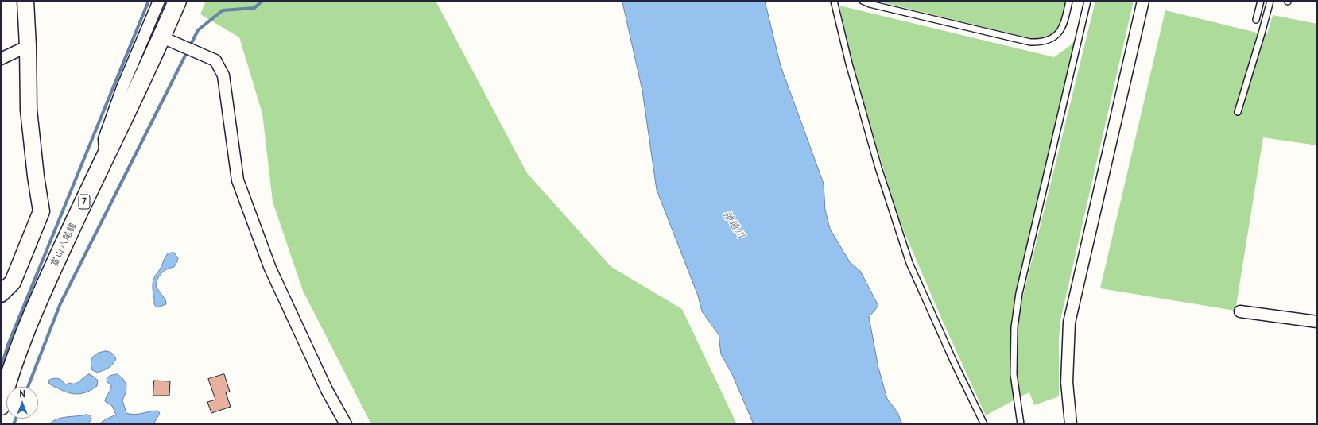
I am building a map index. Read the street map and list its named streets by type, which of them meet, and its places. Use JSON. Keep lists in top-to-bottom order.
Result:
{
  "streets": {
    "main road": ["7", "富山八尾線"]
  },
  "water": ["神通川"],
  "north": "top"
}
